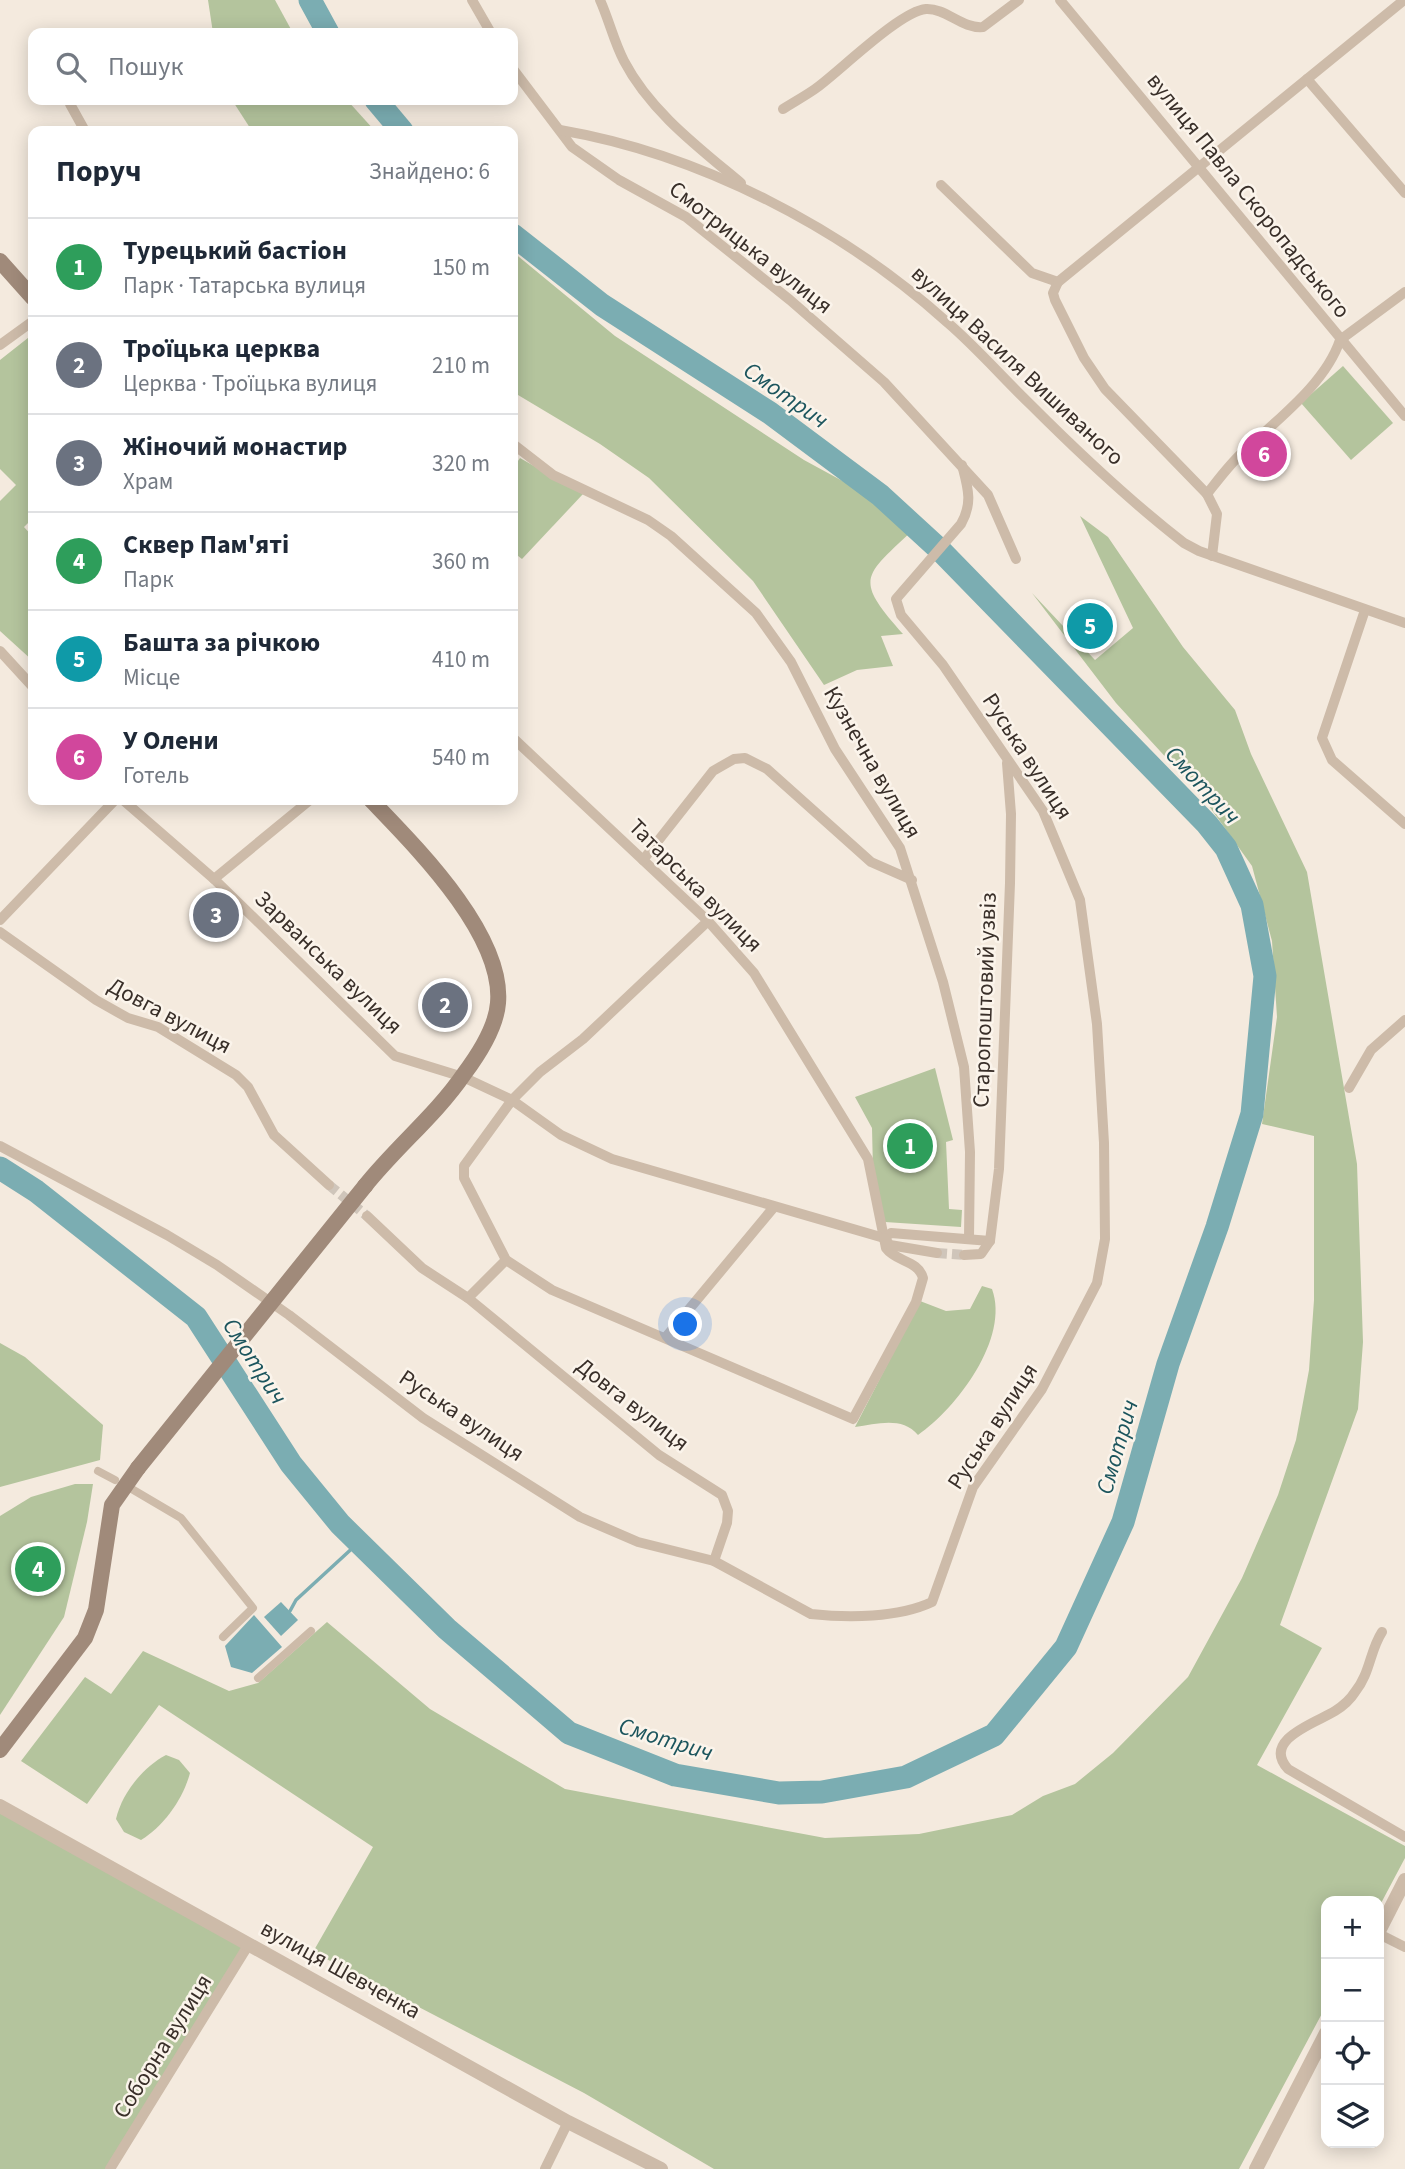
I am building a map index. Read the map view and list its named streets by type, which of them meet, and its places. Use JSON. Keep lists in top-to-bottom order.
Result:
{
  "streets": {
    "street": [
      "вулиця Павла Скоропадського",
      "Смотрицька вулиця",
      "вулиця Василя Вишиваного",
      "Руська вулиця",
      "Кузнечна вулиця",
      "Татарська вулиця",
      "Зарванська вулиця",
      "Старопоштовий узвіз",
      "Довга вулиця",
      "вулиця Шевченка",
      "Соборна вулиця"
    ]
  },
  "crossings": [
    ["Смотрицька вулиця", "вулиця Василя Вишиваного"],
    ["Смотрицька вулиця", "Руська вулиця"],
    ["Руська вулиця", "Старопоштовий узвіз"],
    ["Руська вулиця", "Довга вулиця"],
    ["Татарська вулиця", "Зарванська вулиця"],
    ["вулиця Шевченка", "Соборна вулиця"]
  ],
  "water": ["Смотрич"],
  "page": {
    "search": "Пошук",
    "heading": ["Поруч", "Знайдено: 6"],
    "list": [
      {
        "mark": "1",
        "name": "Турецький бастіон",
        "note": "Парк · Татарська вулиця",
        "value": "150 m"
      },
      {
        "mark": "2",
        "name": "Троїцька церква",
        "note": "Церква · Троїцька вулиця",
        "value": "210 m"
      },
      {
        "mark": "3",
        "name": "Жіночий монастир",
        "note": "Храм",
        "value": "320 m"
      },
      {
        "mark": "4",
        "name": "Сквер Пам'яті",
        "note": "Парк",
        "value": "360 m"
      },
      {
        "mark": "5",
        "name": "Башта за річкою",
        "note": "Місце",
        "value": "410 m"
      },
      {
        "mark": "6",
        "name": "У Олени",
        "note": "Готель",
        "value": "540 m"
      }
    ],
    "pins": [
      "6",
      "5",
      "3",
      "2",
      "1",
      "4"
    ],
    "map_buttons": ["+", "−"]
  }
}
